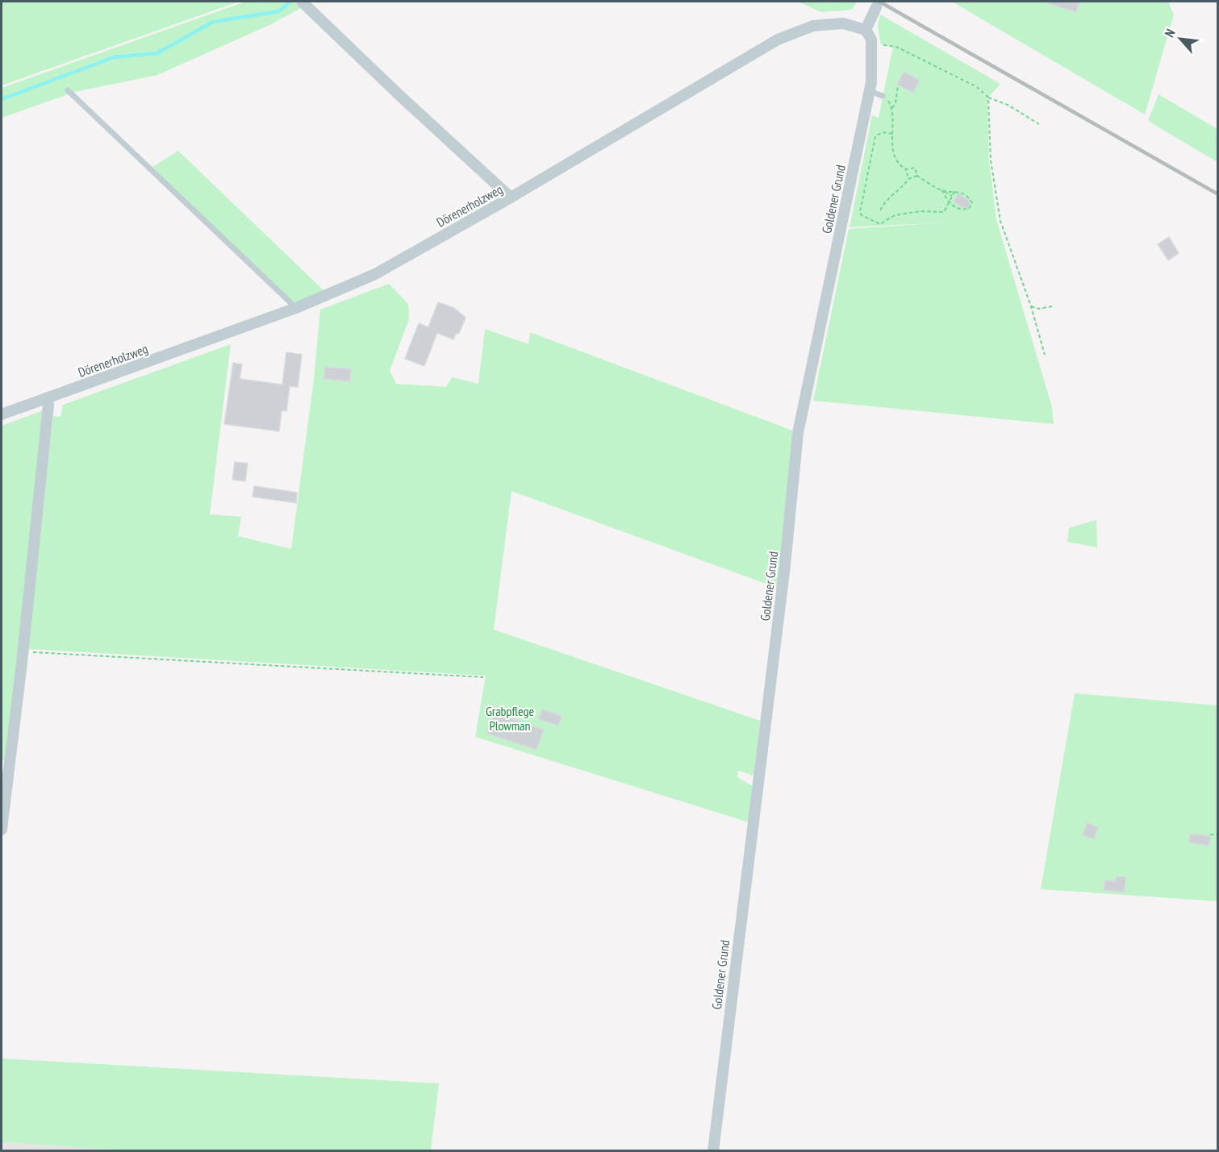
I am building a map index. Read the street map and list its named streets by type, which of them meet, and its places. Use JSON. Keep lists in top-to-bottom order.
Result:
{
  "streets": {
    "street": ["Goldener Grund", "Dörenerholzweg"]
  },
  "crossings": [
    ["Goldener Grund", "Dörenerholzweg"]
  ],
  "parks": ["Grabpflege Plowman"],
  "north": "top left"
}
